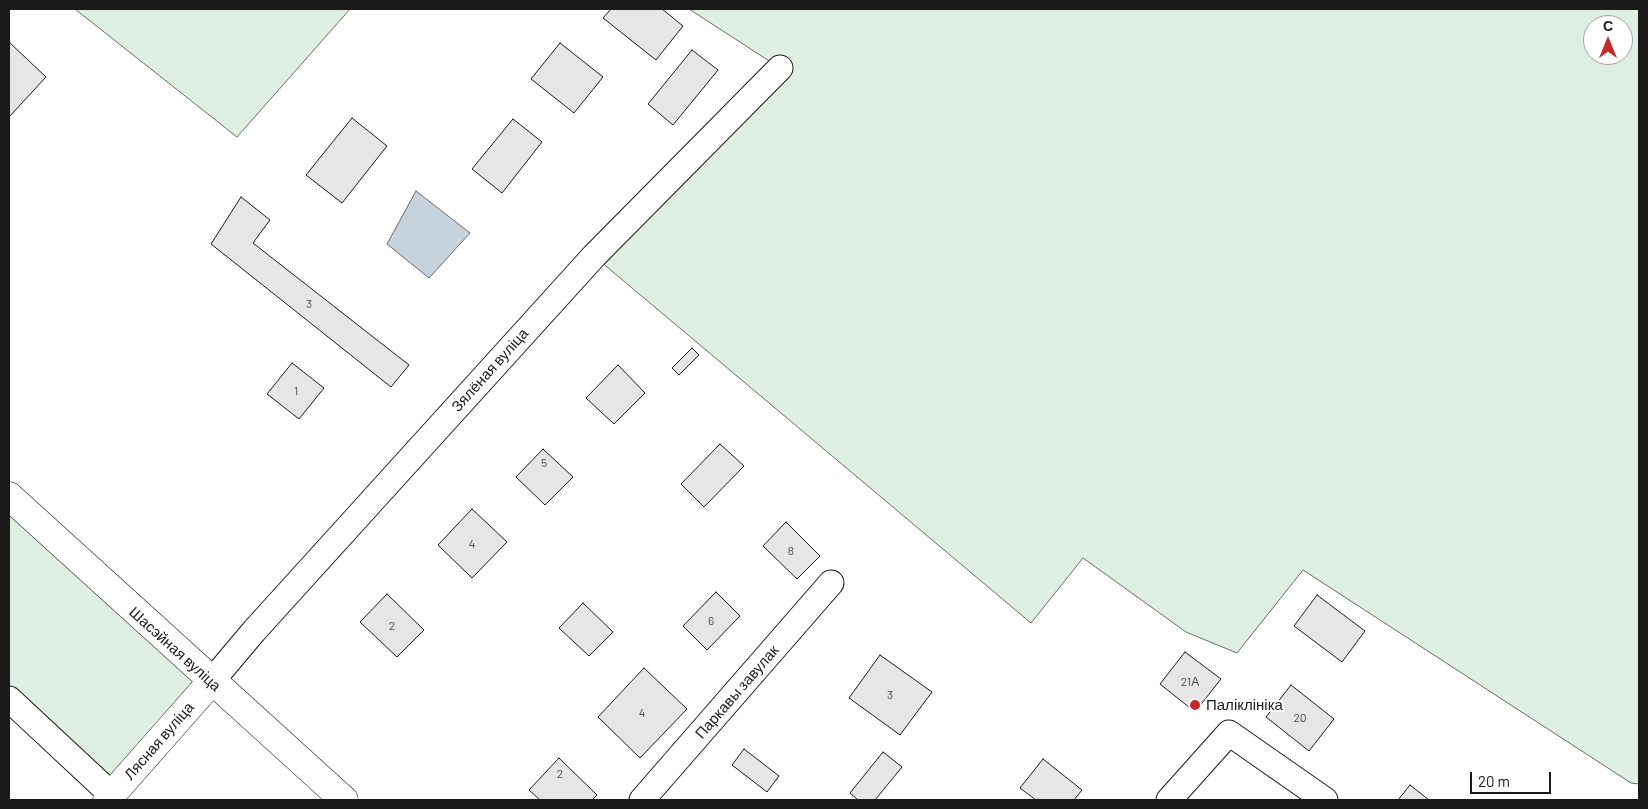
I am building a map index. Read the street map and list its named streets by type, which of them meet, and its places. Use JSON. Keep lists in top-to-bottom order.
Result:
{
  "streets": {
    "main road": ["Шасэйная вуліца", "Лясная вуліца"],
    "street": ["Зялёная вуліца", "Паркавы завулак"]
  },
  "crossings": [
    ["Зялёная вуліца", "Шасэйная вуліца"],
    ["Зялёная вуліца", "Лясная вуліца"],
    ["Шасэйная вуліца", "Лясная вуліца"]
  ],
  "places": ["Паліклініка"],
  "house_numbers": [
    "3",
    "1",
    "5",
    "4",
    "8",
    "6",
    "2",
    "21А",
    "3",
    "4",
    "20",
    "2"
  ],
  "scale_bar": "20 m",
  "north": "top"
}
